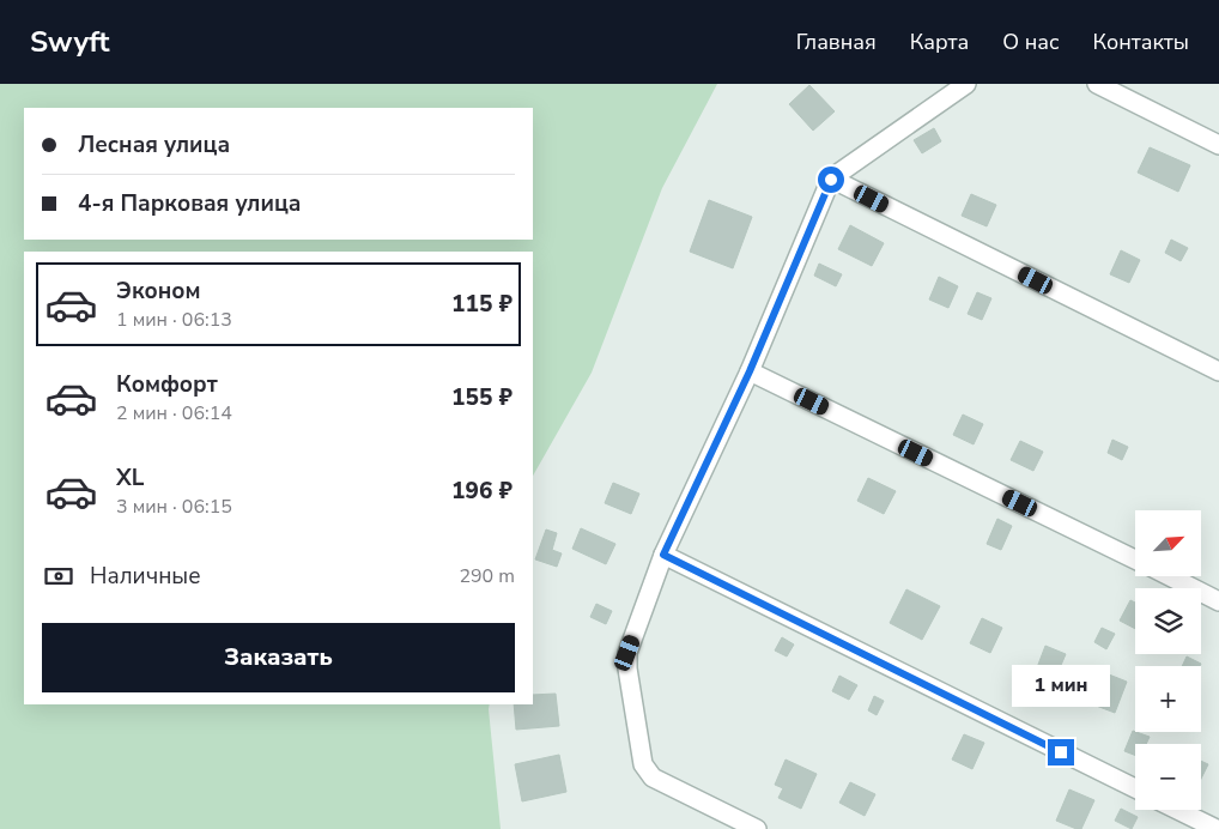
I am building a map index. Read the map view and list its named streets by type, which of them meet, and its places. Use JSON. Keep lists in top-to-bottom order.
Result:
{
  "north": "top right",
  "page": {
    "header": "Swyft",
    "nav": [
      "Главная",
      "Карта",
      "О нас",
      "Контакты"
    ],
    "banner": ["Лесная улица", "4-я Парковая улица"],
    "list": [
      {
        "name": "Эконом",
        "note": "1 мин · 06:13",
        "value": "115 ₽"
      },
      {
        "name": "Комфорт",
        "note": "2 мин · 06:14",
        "value": "155 ₽"
      },
      {
        "name": "XL",
        "note": "3 мин · 06:15",
        "value": "196 ₽"
      }
    ],
    "map_buttons": ["+", "−"],
    "pay": ["Наличные", "290 m"],
    "buttons": "Заказать",
    "bubble": "1 мин"
  }
}
